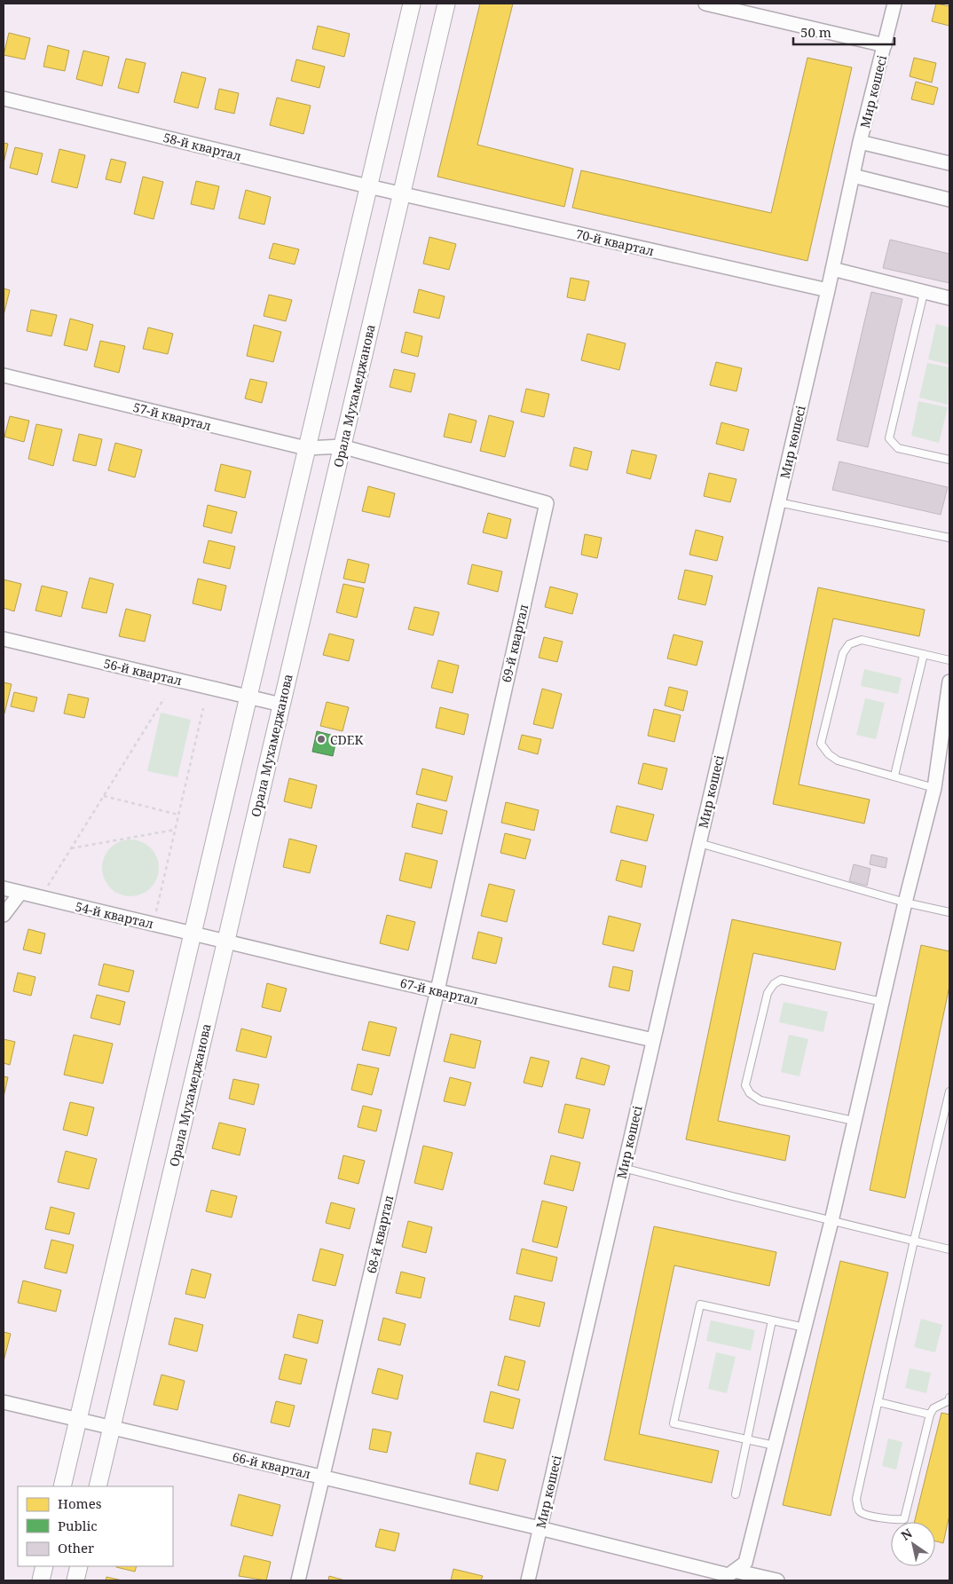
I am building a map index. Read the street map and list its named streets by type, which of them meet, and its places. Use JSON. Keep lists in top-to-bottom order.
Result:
{
  "streets": {
    "street": [
      "Мир көшесі",
      "58-й квартал",
      "70-й квартал",
      "Орала Мухамеджанова",
      "57-й квартал",
      "69-й квартал",
      "56-й квартал",
      "54-й квартал",
      "67-й квартал",
      "68-й квартал",
      "66-й квартал"
    ]
  },
  "crossings": [
    ["Мир көшесі", "70-й квартал"],
    ["Мир көшесі", "67-й квартал"],
    ["Мир көшесі", "66-й квартал"],
    ["58-й квартал", "70-й квартал"],
    ["58-й квартал", "Орала Мухамеджанова"],
    ["70-й квартал", "Орала Мухамеджанова"],
    ["Орала Мухамеджанова", "57-й квартал"],
    ["Орала Мухамеджанова", "69-й квартал"],
    ["Орала Мухамеджанова", "56-й квартал"],
    ["Орала Мухамеджанова", "54-й квартал"],
    ["Орала Мухамеджанова", "67-й квартал"],
    ["Орала Мухамеджанова", "66-й квартал"],
    ["57-й квартал", "69-й квартал"],
    ["69-й квартал", "67-й квартал"],
    ["69-й квартал", "68-й квартал"],
    ["54-й квартал", "67-й квартал"],
    ["67-й квартал", "68-й квартал"],
    ["68-й квартал", "66-й квартал"]
  ],
  "places": ["CDEK"],
  "legend": ["Homes", "Public", "Other"],
  "scale_bar": "50 m",
  "north": "top left"
}
